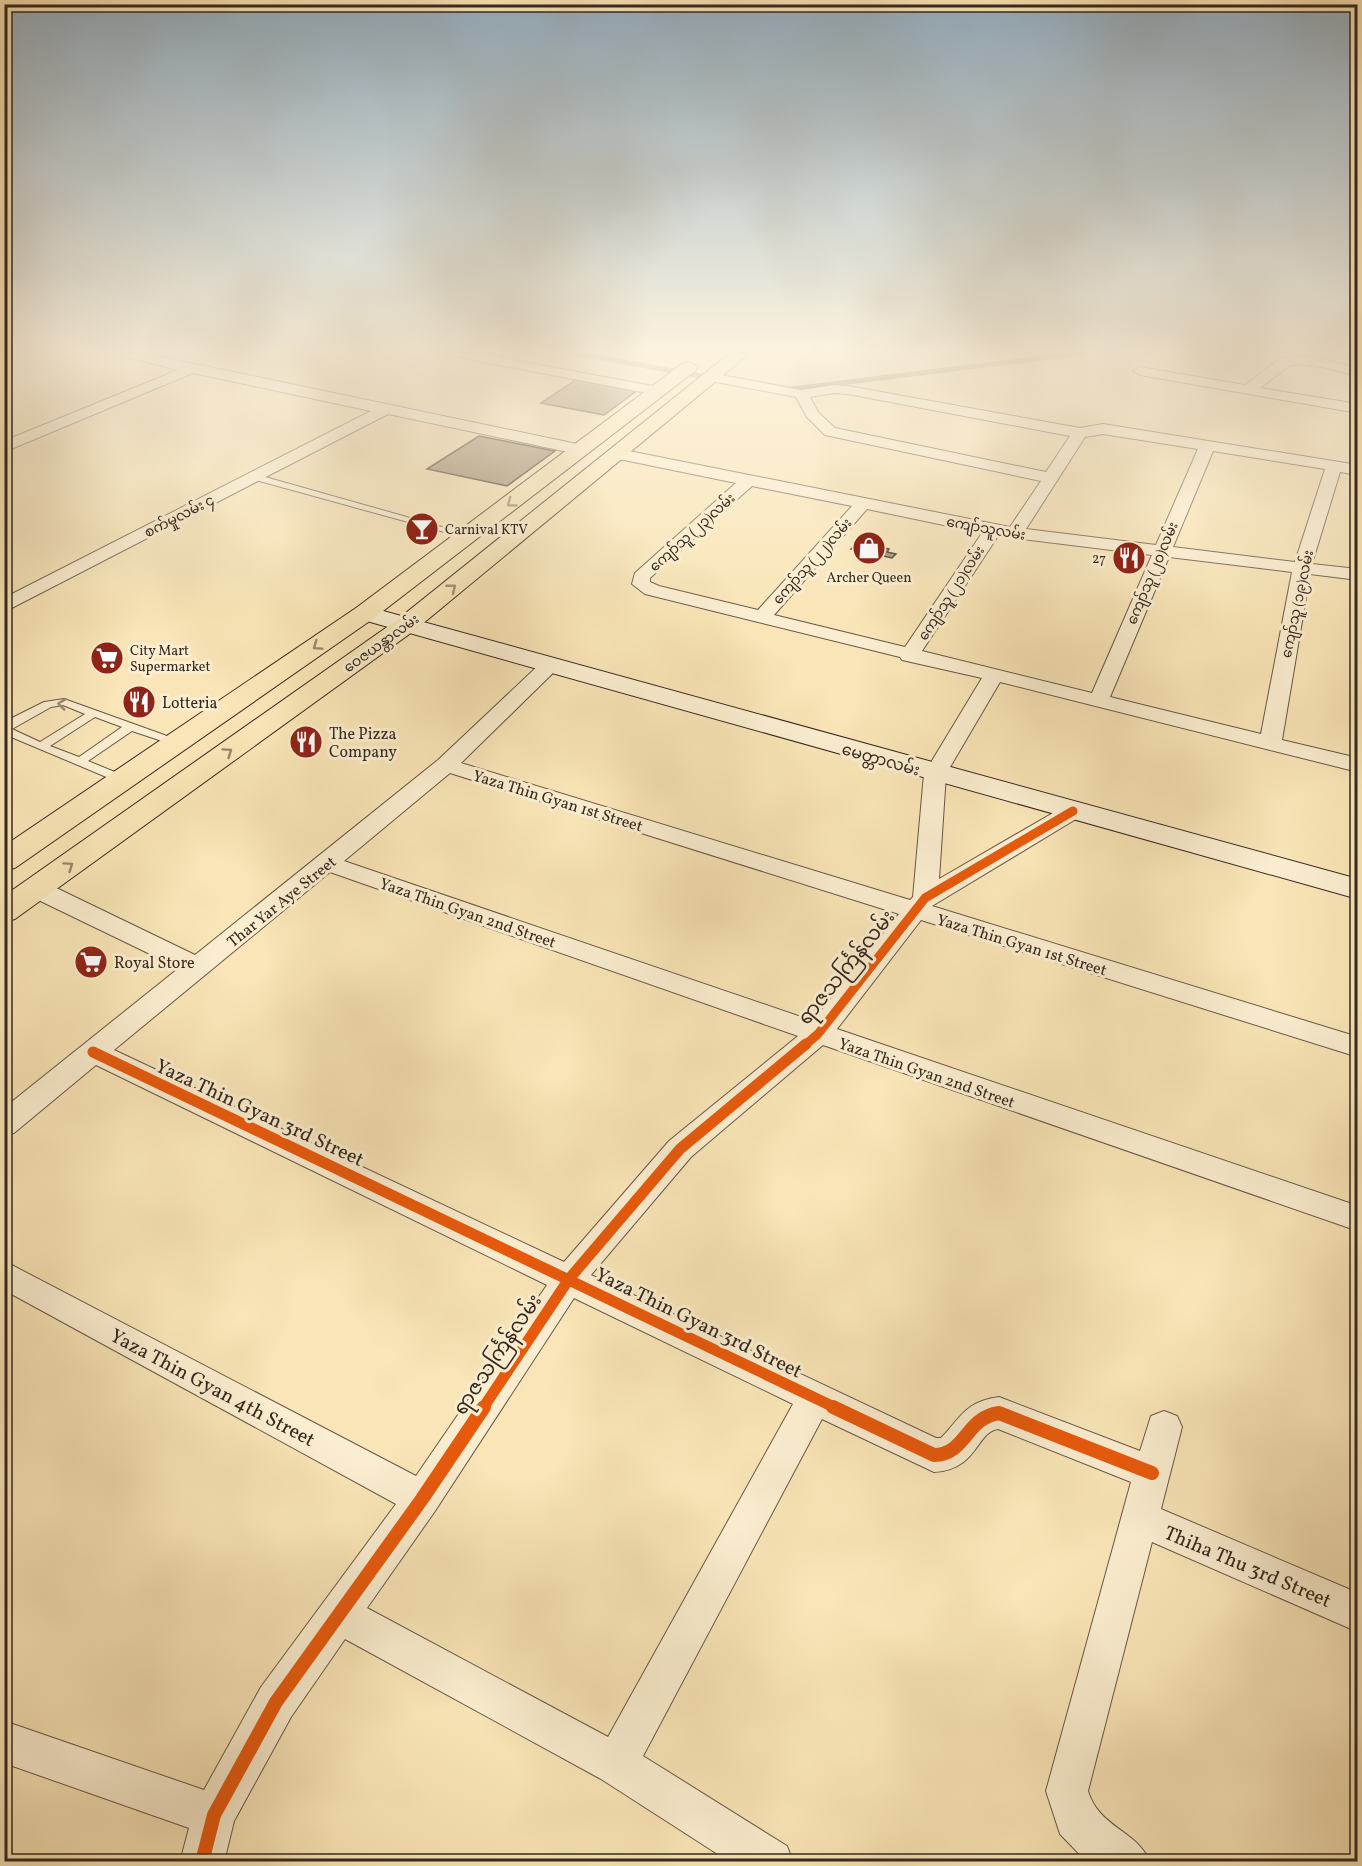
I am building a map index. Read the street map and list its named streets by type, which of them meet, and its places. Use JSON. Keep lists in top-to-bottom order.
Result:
{
  "streets": {
    "main road": ["ဝေဇယန္တာလမ်း", "မေတ္တာလမ်း"],
    "street": [
      "စက်မှုလမ်း ၄",
      "ကျော်သူလမ်း",
      "ကျော်သူ (၂၃)လမ်း",
      "ကျော်သူ (၂၂)လမ်း",
      "ကျော်သူ (၂၀)လမ်း",
      "ကျော်သူ (၂၁)လမ်း",
      "ကျော်သူ (၁၉)လမ်း",
      "Yaza Thin Gyan 1st Street",
      "Thar Yar Aye Street",
      "Yaza Thin Gyan 2nd Street",
      "ရာဇသင်္ကြန်လမ်း",
      "Yaza Thin Gyan 3rd Street",
      "Yaza Thin Gyan 4th Street",
      "Thiha Thu 3rd Street"
    ]
  },
  "crossings": [
    ["ကျော်သူလမ်း", "ကျော်သူ (၂၃)လမ်း"],
    ["ကျော်သူလမ်း", "ကျော်သူ (၂၂)လမ်း"],
    ["ကျော်သူလမ်း", "ကျော်သူ (၂၀)လမ်း"],
    ["ကျော်သူလမ်း", "ကျော်သူ (၂၁)လမ်း"],
    ["ကျော်သူလမ်း", "ကျော်သူ (၁၉)လမ်း"],
    ["ကျော်သူလမ်း", "ဝေဇယန္တာလမ်း"],
    ["ကျော်သူ (၂၃)လမ်း", "ကျော်သူ (၂၂)လမ်း"],
    ["ဝေဇယန္တာလမ်း", "မေတ္တာလမ်း"],
    ["မေတ္တာလမ်း", "Thar Yar Aye Street"],
    ["Yaza Thin Gyan 1st Street", "Thar Yar Aye Street"],
    ["Yaza Thin Gyan 1st Street", "ရာဇသင်္ကြန်လမ်း"],
    ["Thar Yar Aye Street", "Yaza Thin Gyan 2nd Street"],
    ["Thar Yar Aye Street", "Yaza Thin Gyan 3rd Street"],
    ["Yaza Thin Gyan 2nd Street", "ရာဇသင်္ကြန်လမ်း"],
    ["ရာဇသင်္ကြန်လမ်း", "Yaza Thin Gyan 3rd Street"],
    ["ရာဇသင်္ကြန်လမ်း", "Yaza Thin Gyan 4th Street"]
  ],
  "places": {
    "bar": ["Carnival KTV"],
    "shop": ["Archer Queen"],
    "restaurant": ["27", "Lotteria", "The Pizza Company"],
    "supermarket": ["City Mart Supermarket", "Royal Store"]
  }
}
